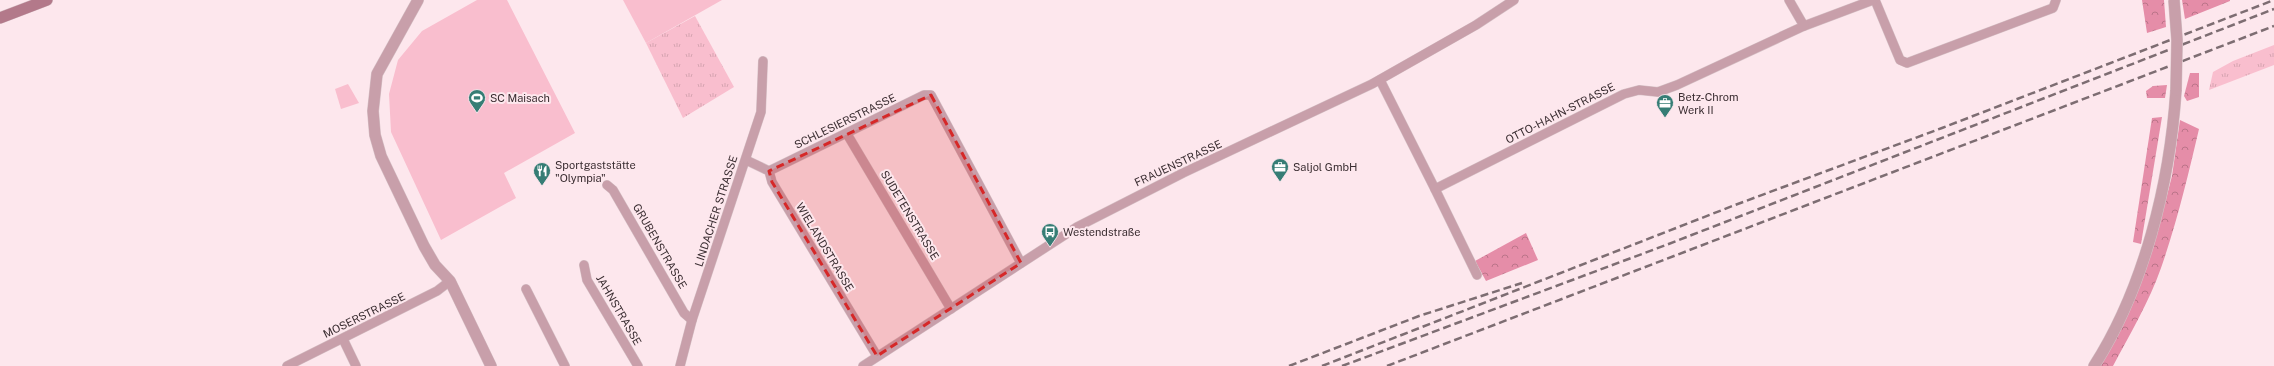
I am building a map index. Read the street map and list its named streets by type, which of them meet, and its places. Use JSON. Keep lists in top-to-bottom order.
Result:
{
  "streets": {
    "street": [
      "OTTO-HAHN-STRASSE",
      "SCHLESIERSTRASSE",
      "FRAUENSTRASSE",
      "LINDACHER STRASSE",
      "SUDETENSTRASSE",
      "GRUBENSTRASSE",
      "WIELANDSTRASSE",
      "JAHNSTRASSE",
      "MOSERSTRASSE"
    ]
  },
  "crossings": [
    ["SCHLESIERSTRASSE", "FRAUENSTRASSE"],
    ["SCHLESIERSTRASSE", "SUDETENSTRASSE"],
    ["SCHLESIERSTRASSE", "WIELANDSTRASSE"],
    ["FRAUENSTRASSE", "SUDETENSTRASSE"],
    ["FRAUENSTRASSE", "WIELANDSTRASSE"],
    ["LINDACHER STRASSE", "GRUBENSTRASSE"]
  ],
  "places": {
    "sports": ["SC Maisach"],
    "office": ["Betz-Chrom Werk II", "Saljol GmbH"],
    "restaurant": ["Sportgaststätte \"Olympia\""],
    "bus stop": ["Westendstraße"]
  }
}
